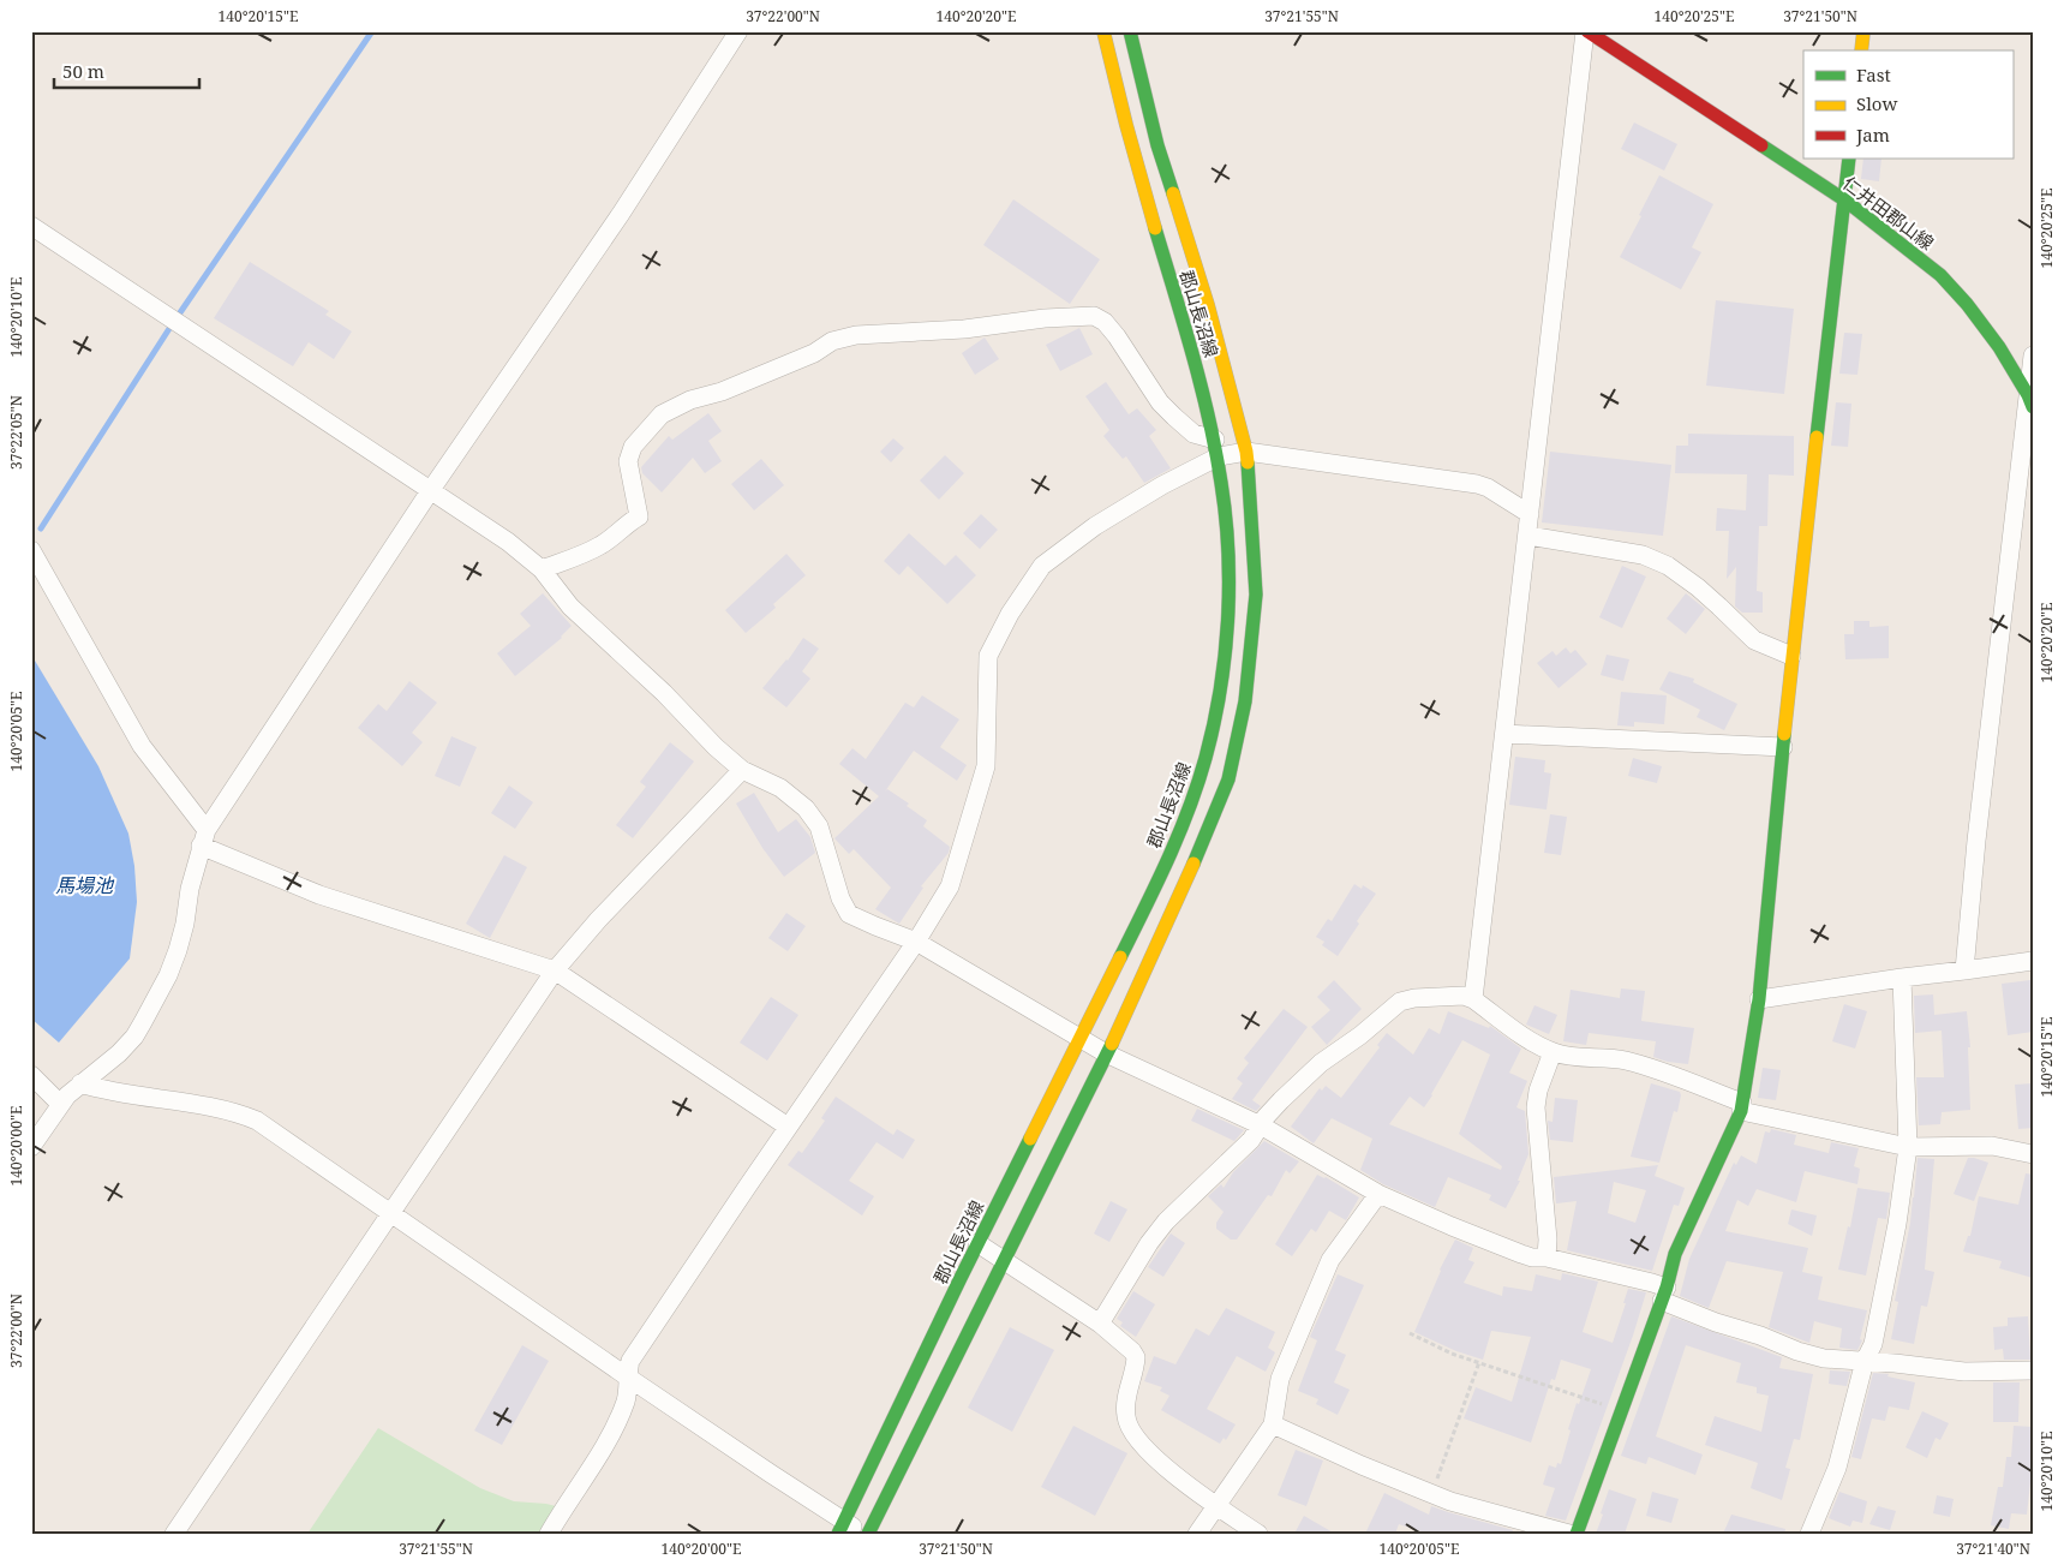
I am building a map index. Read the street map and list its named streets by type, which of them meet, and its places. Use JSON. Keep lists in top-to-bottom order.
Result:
{
  "streets": {
    "main road": ["仁井田郡山線", "郡山長沼線"]
  },
  "water": ["馬場池"],
  "legend": ["Fast", "Slow", "Jam"],
  "scale_bar": "50 m",
  "coordinates": [
    "140°20'15\"E",
    "37°22'00\"N",
    "140°20'20\"E",
    "37°21'55\"N",
    "140°20'25\"E",
    "37°21'50\"N",
    "140°20'10\"E",
    "37°22'05\"N",
    "140°20'05\"E",
    "140°20'00\"E",
    "37°21'40\"N"
  ]
}
